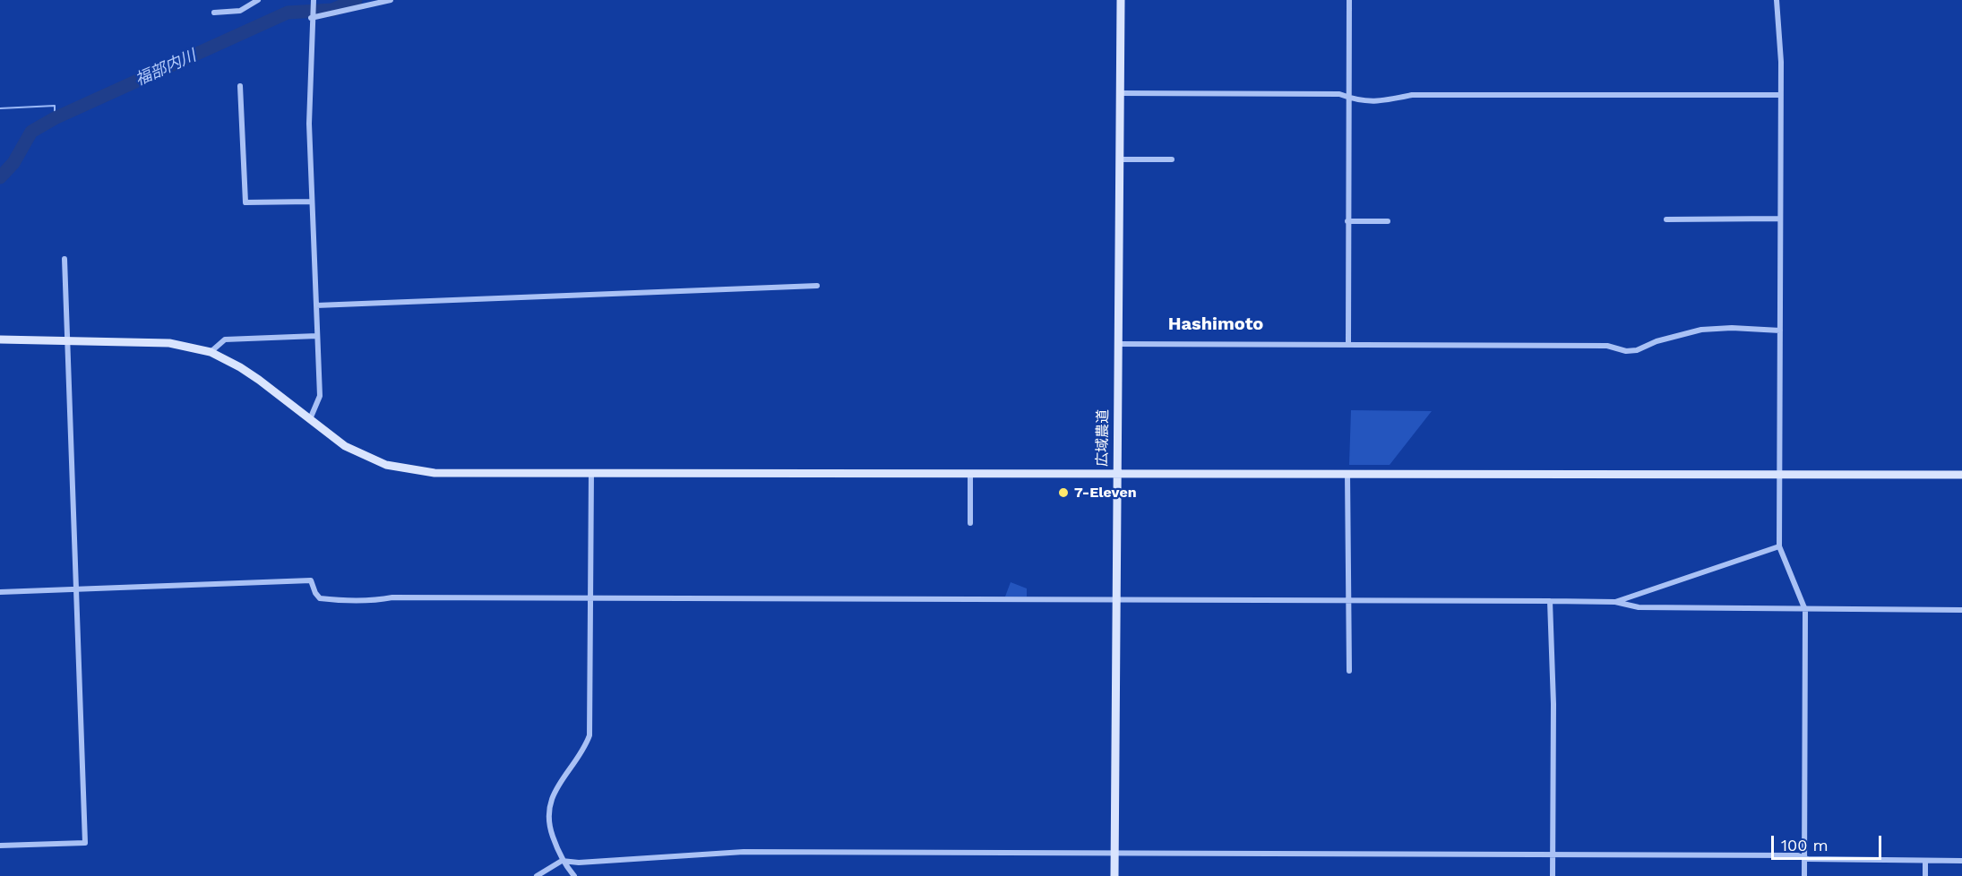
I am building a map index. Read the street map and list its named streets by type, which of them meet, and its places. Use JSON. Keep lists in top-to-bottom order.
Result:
{
  "streets": {
    "street": ["広域農道"]
  },
  "districts": ["Hashimoto"],
  "water": ["福部内川"],
  "places": ["7-Eleven"],
  "scale_bar": "100 m"
}
